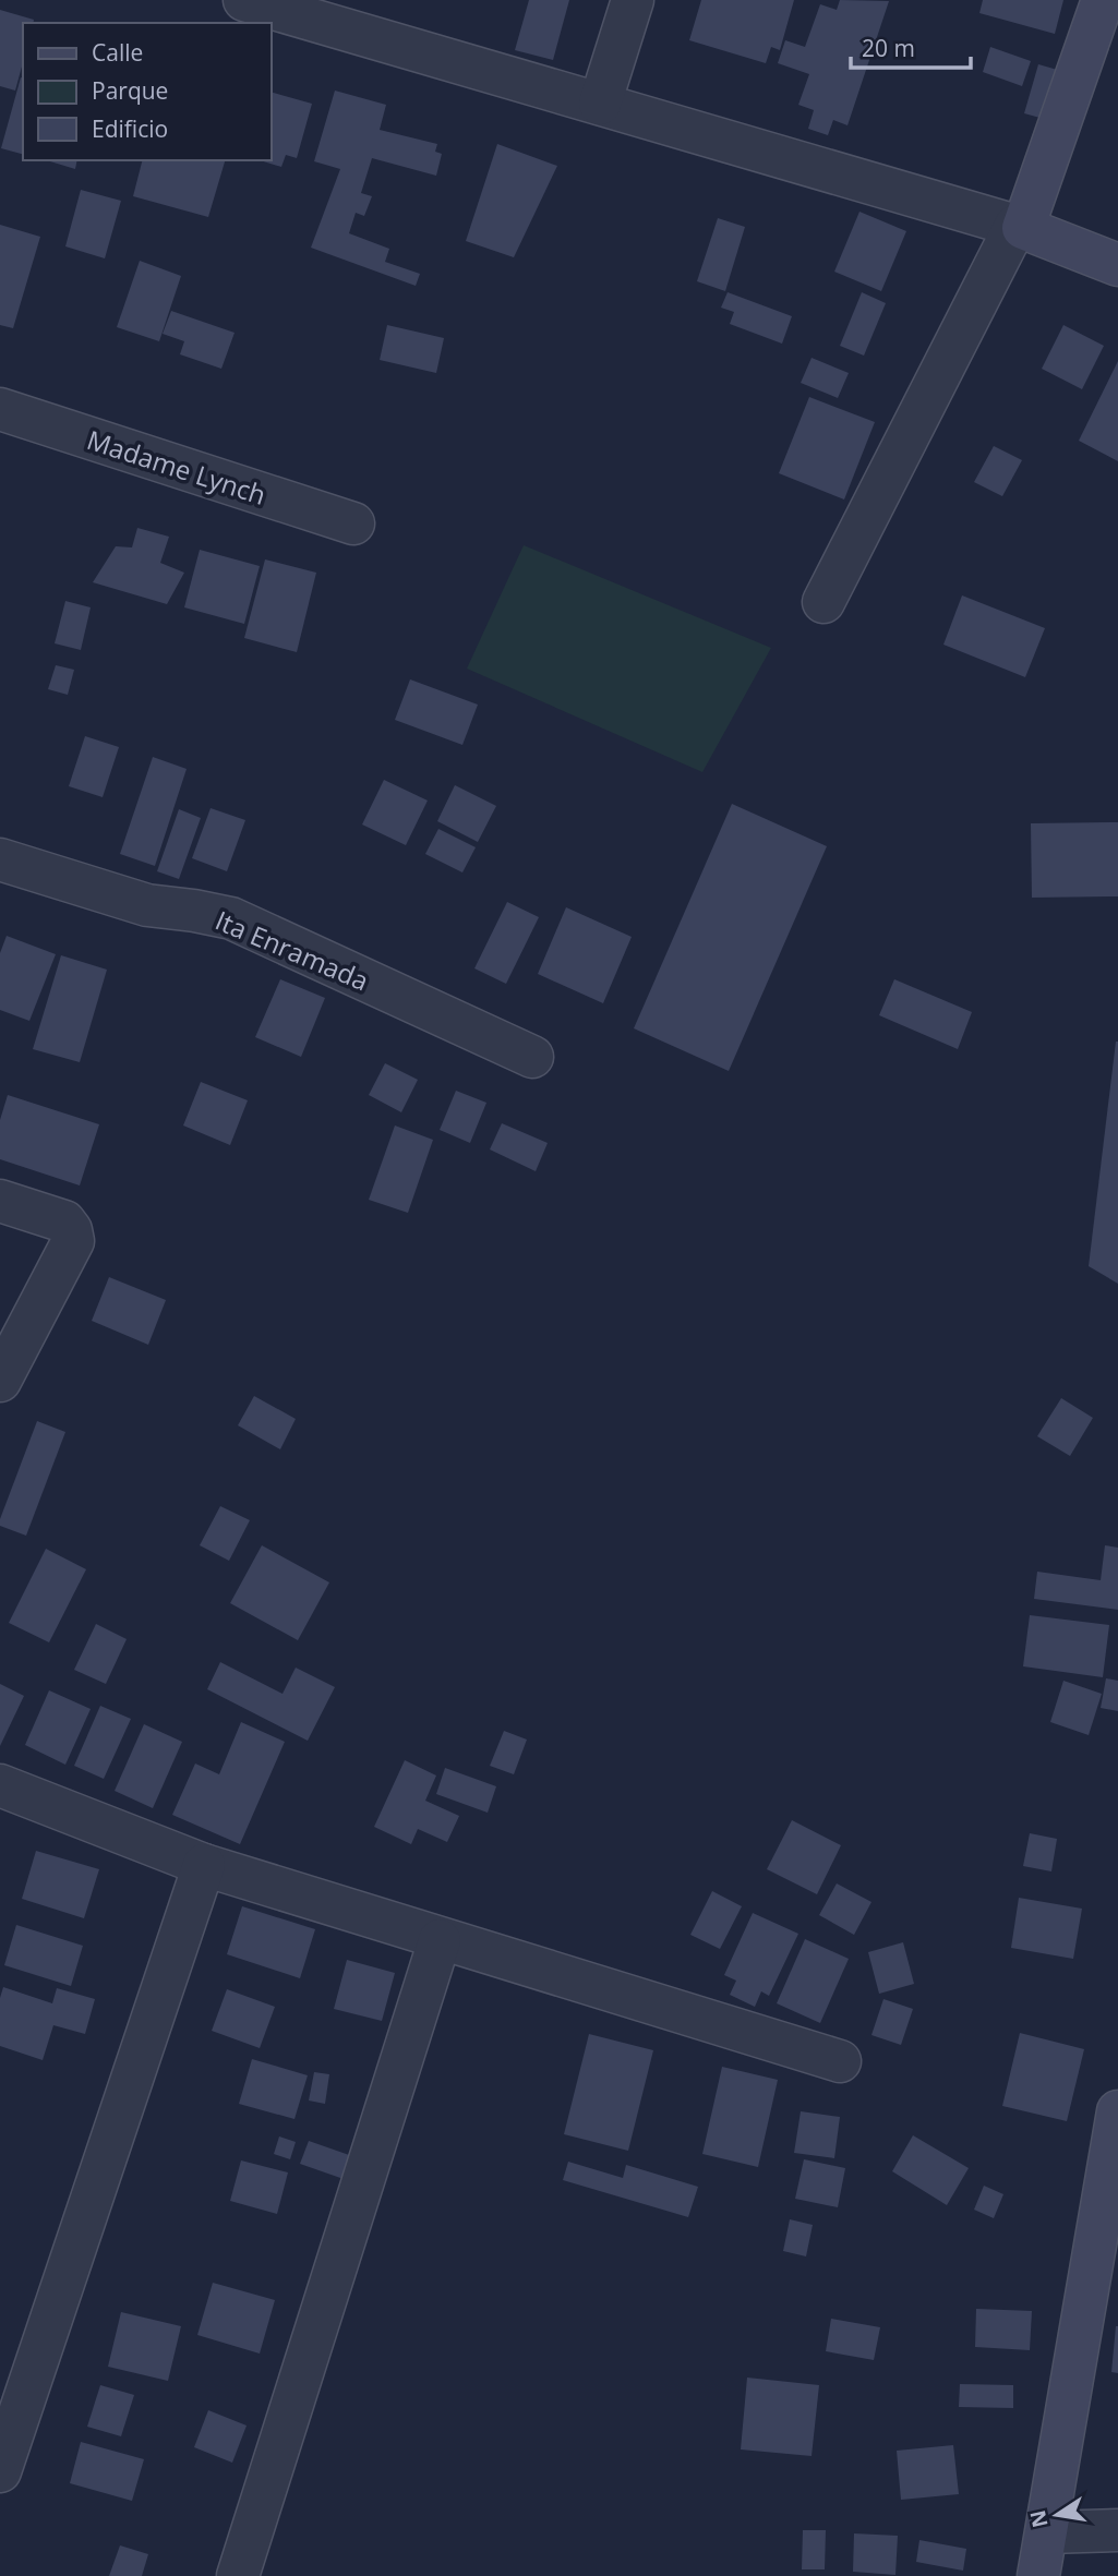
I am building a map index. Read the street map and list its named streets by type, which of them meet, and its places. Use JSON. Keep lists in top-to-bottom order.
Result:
{
  "streets": {
    "street": ["Madame Lynch", "Ita Enramada"]
  },
  "legend": ["Calle", "Parque", "Edificio"],
  "scale_bar": "20 m",
  "north": "left"
}
